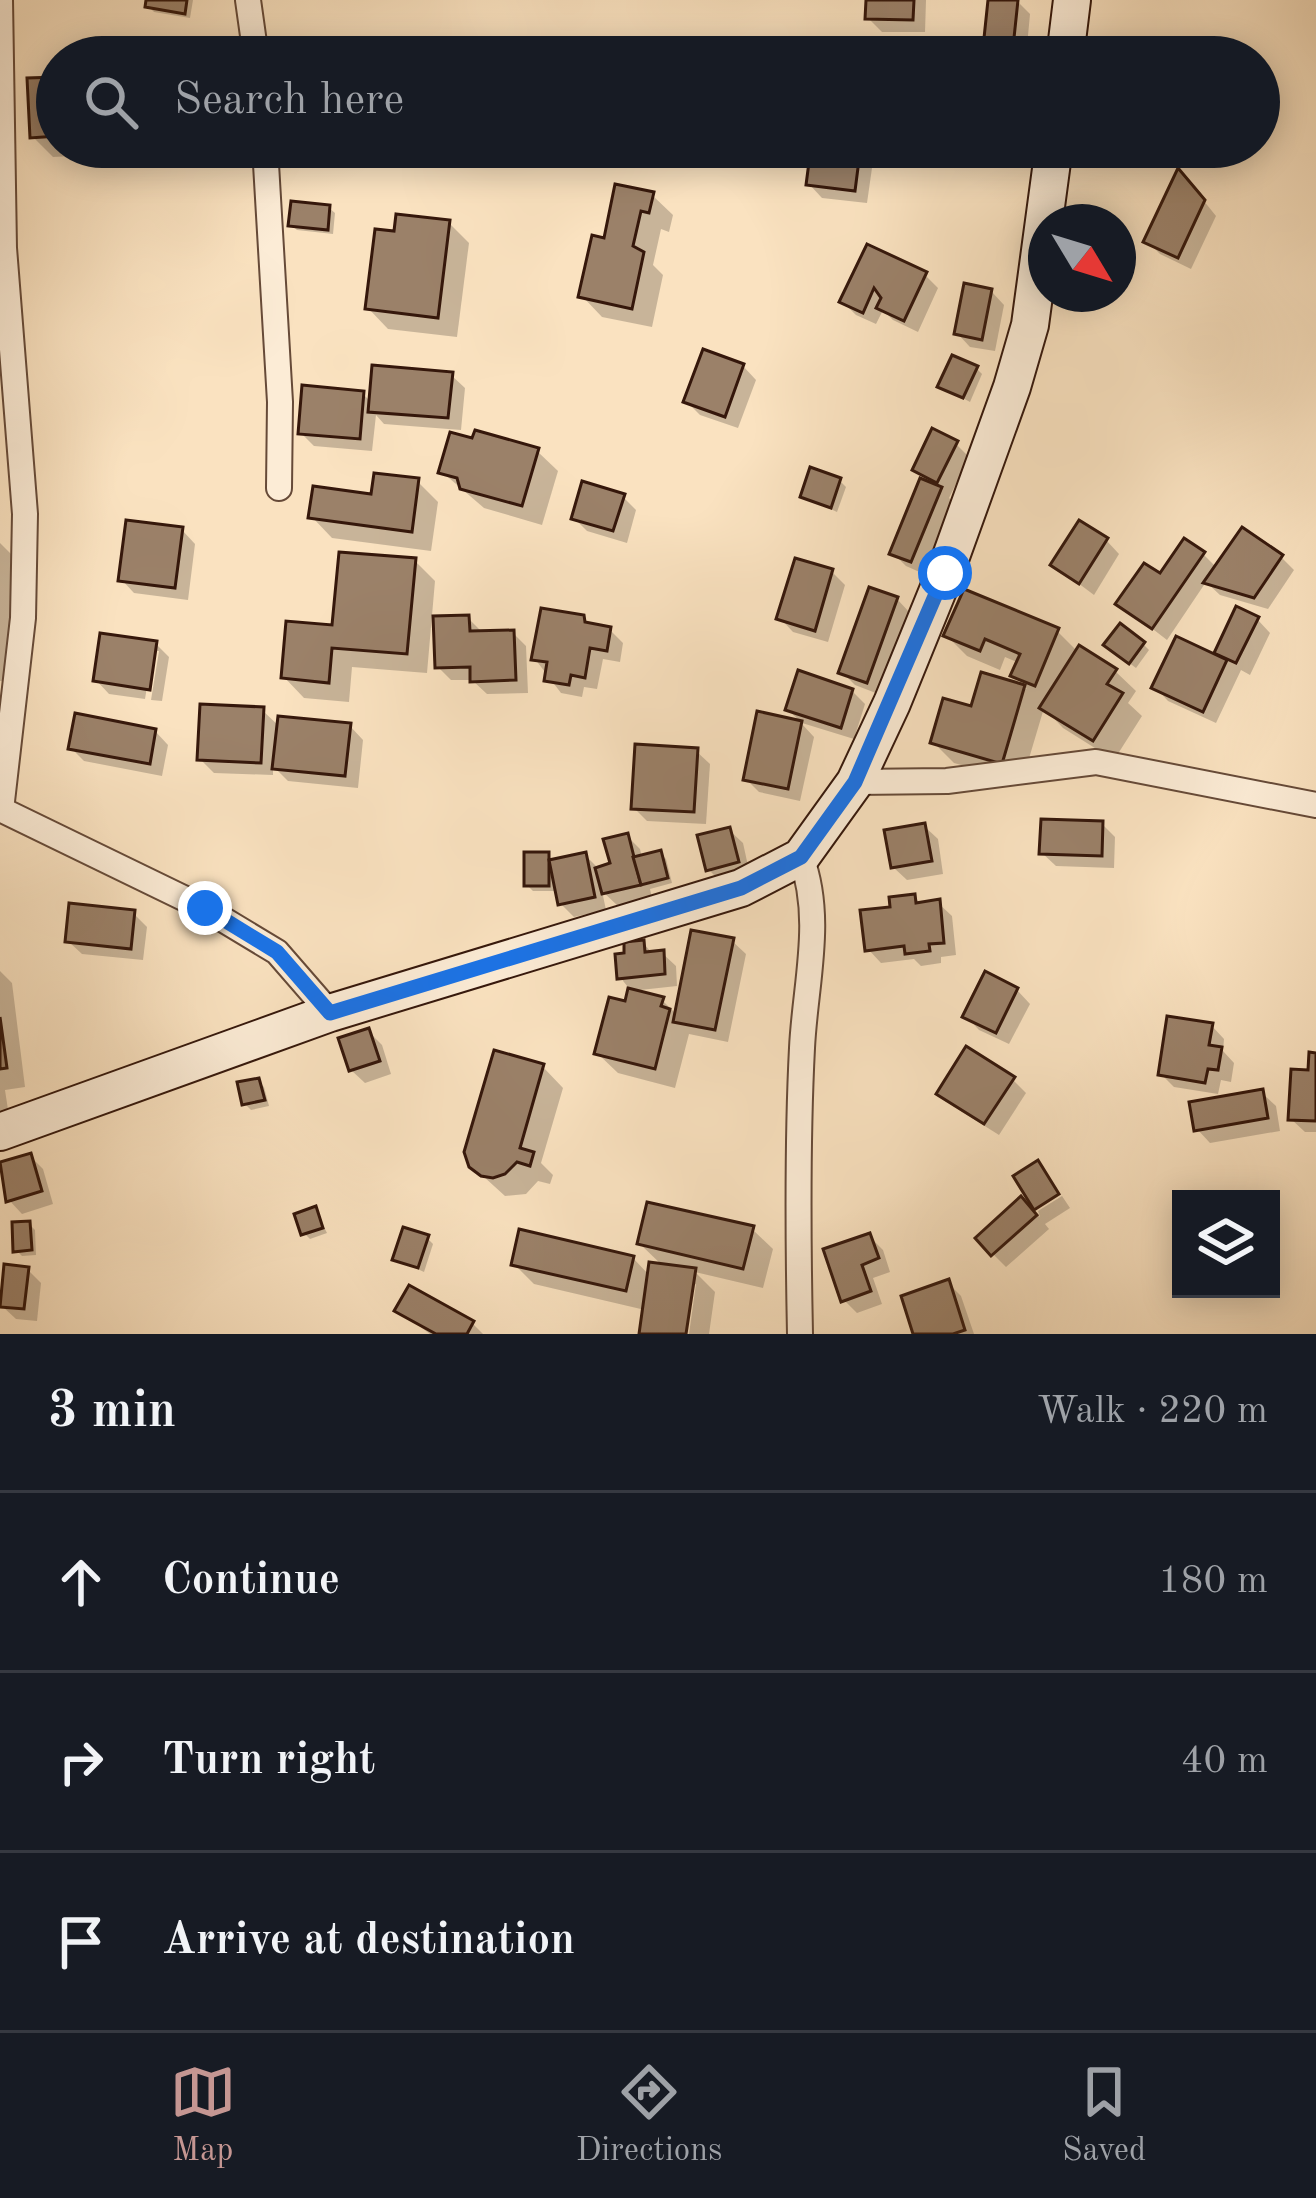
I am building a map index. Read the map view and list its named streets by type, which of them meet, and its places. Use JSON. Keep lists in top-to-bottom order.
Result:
{
  "north": "bottom right",
  "page": {
    "search": "Search here",
    "heading": ["3 min", "Walk · 220 m"],
    "list": [
      ["Continue", "180 m"],
      ["Turn right", "40 m"],
      "Arrive at destination"
    ],
    "nav": ["Map", "Directions", "Saved"]
  }
}
